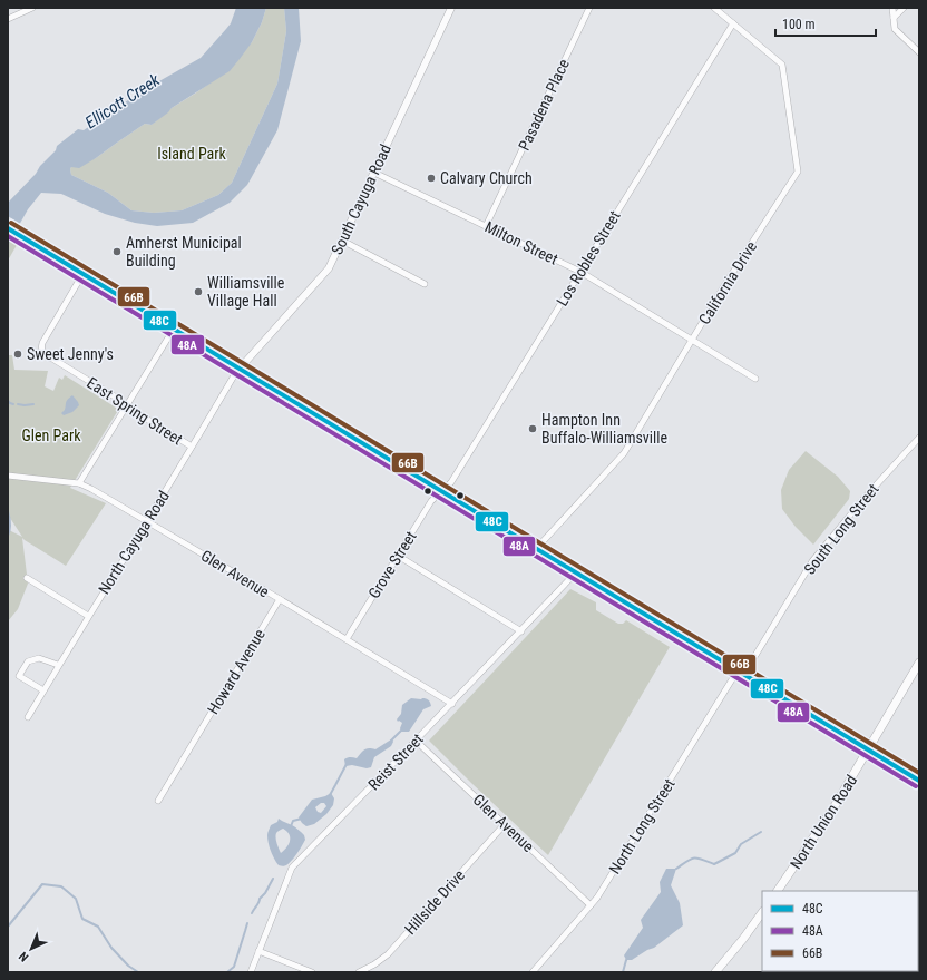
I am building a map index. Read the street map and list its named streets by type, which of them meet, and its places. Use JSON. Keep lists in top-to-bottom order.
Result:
{
  "streets": {
    "main road": ["North Union Road"],
    "street": [
      "Pasadena Place",
      "South Cayuga Road",
      "Milton Street",
      "Los Robles Street",
      "California Drive",
      "East Spring Street",
      "South Long Street",
      "North Cayuga Road",
      "Grove Street",
      "Glen Avenue",
      "Howard Avenue",
      "Reist Street",
      "North Long Street",
      "Hillside Drive"
    ]
  },
  "crossings": [
    ["Pasadena Place", "Milton Street"],
    ["South Cayuga Road", "Milton Street"],
    ["South Cayuga Road", "North Cayuga Road"],
    ["Milton Street", "Los Robles Street"],
    ["Milton Street", "California Drive"],
    ["Los Robles Street", "California Drive"],
    ["Los Robles Street", "Grove Street"],
    ["East Spring Street", "North Cayuga Road"],
    ["South Long Street", "North Long Street"],
    ["North Cayuga Road", "Glen Avenue"],
    ["Grove Street", "Glen Avenue"],
    ["Glen Avenue", "Howard Avenue"],
    ["Glen Avenue", "Reist Street"],
    ["Glen Avenue", "North Long Street"],
    ["Glen Avenue", "Hillside Drive"]
  ],
  "water": ["Ellicott Creek"],
  "parks": ["Island Park", "Glen Park"],
  "places": [
    "Calvary Church",
    "Amherst Municipal Building",
    "Williamsville Village Hall",
    "Sweet Jenny's",
    "Hampton Inn Buffalo-Williamsville"
  ],
  "lines": ["transit line 66B", "transit line 48C", "transit line 48A"],
  "legend": ["48C", "48A", "66B"],
  "scale_bar": "100 m",
  "north": "bottom left"
}
